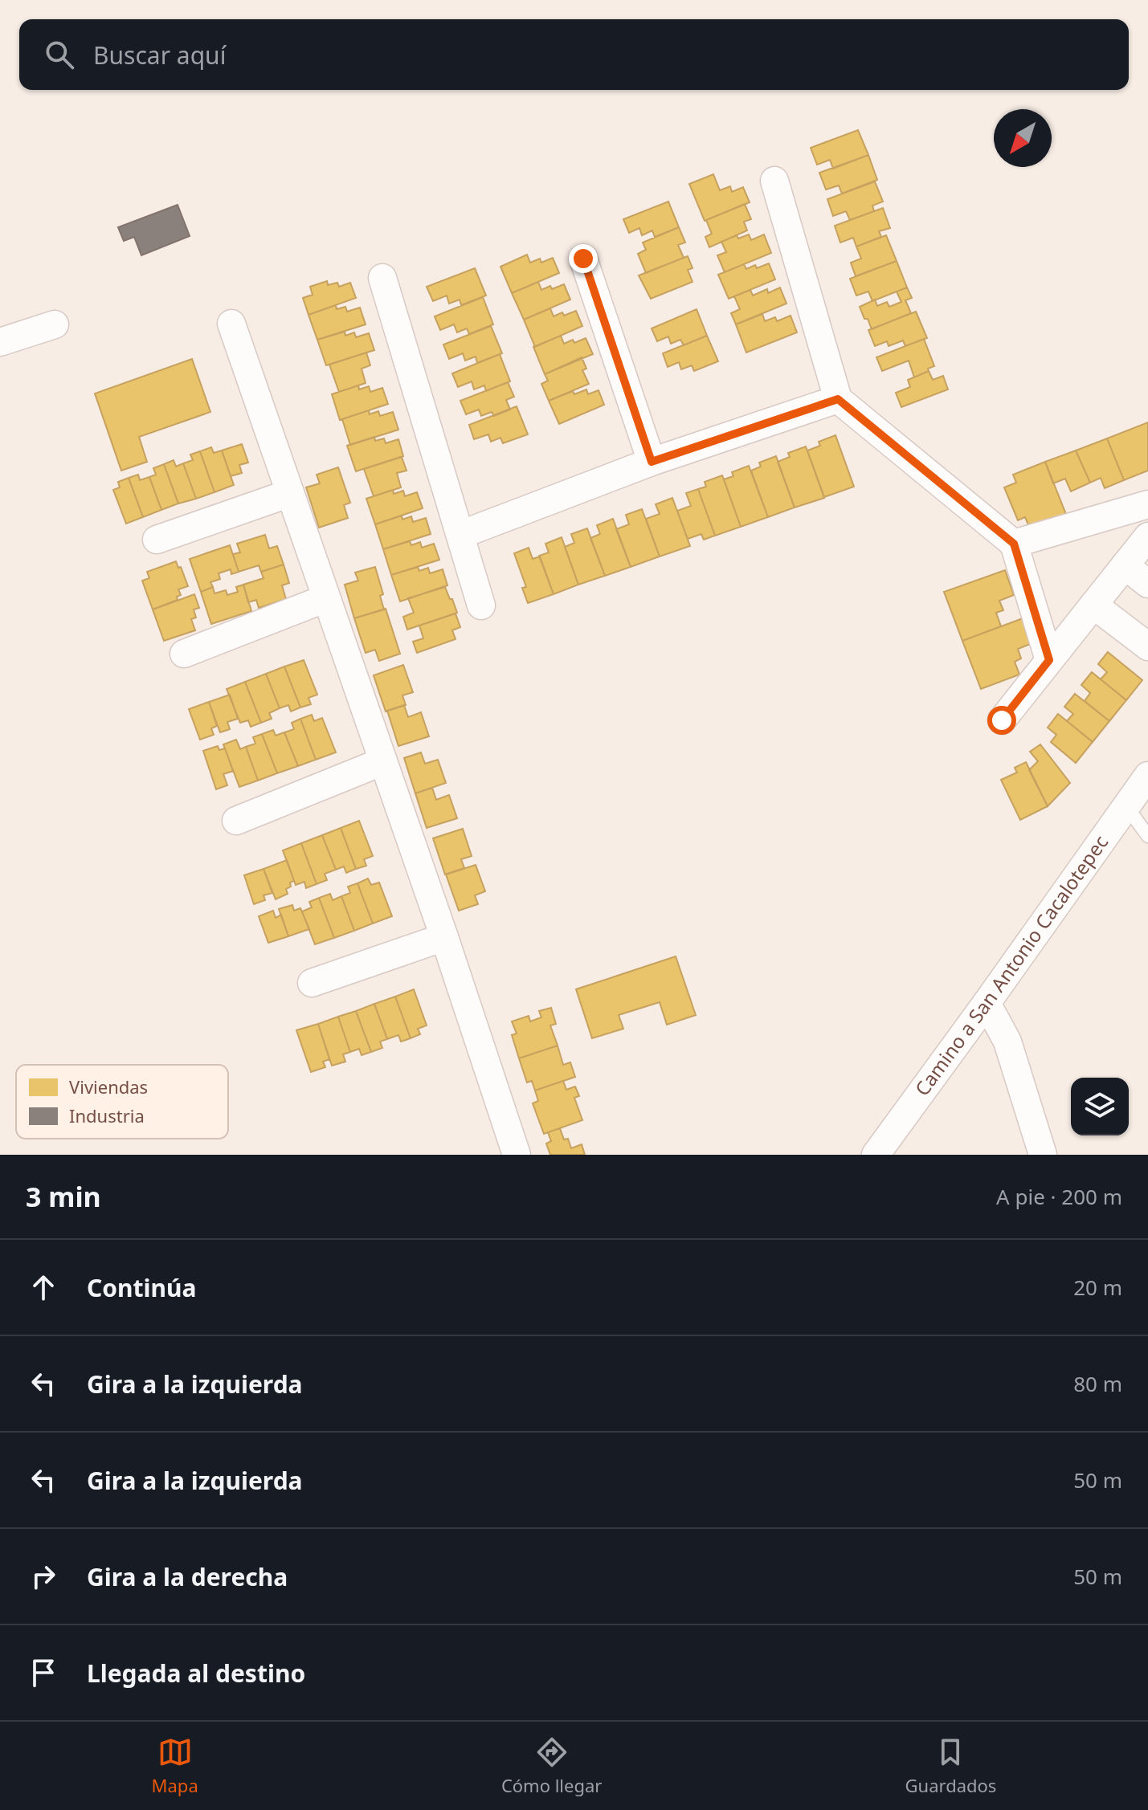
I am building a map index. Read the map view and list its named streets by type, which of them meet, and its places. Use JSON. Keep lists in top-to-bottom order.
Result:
{
  "streets": {
    "street": ["Camino a San Antonio Cacalotepec"]
  },
  "legend": ["Viviendas", "Industria"],
  "north": "bottom left",
  "page": {
    "search": "Buscar aquí",
    "heading": ["3 min", "A pie · 200 m"],
    "list": [
      ["Continúa", "20 m"],
      ["Gira a la izquierda", "80 m"],
      ["Gira a la izquierda", "50 m"],
      ["Gira a la derecha", "50 m"],
      "Llegada al destino"
    ],
    "nav": ["Mapa", "Cómo llegar", "Guardados"]
  }
}
